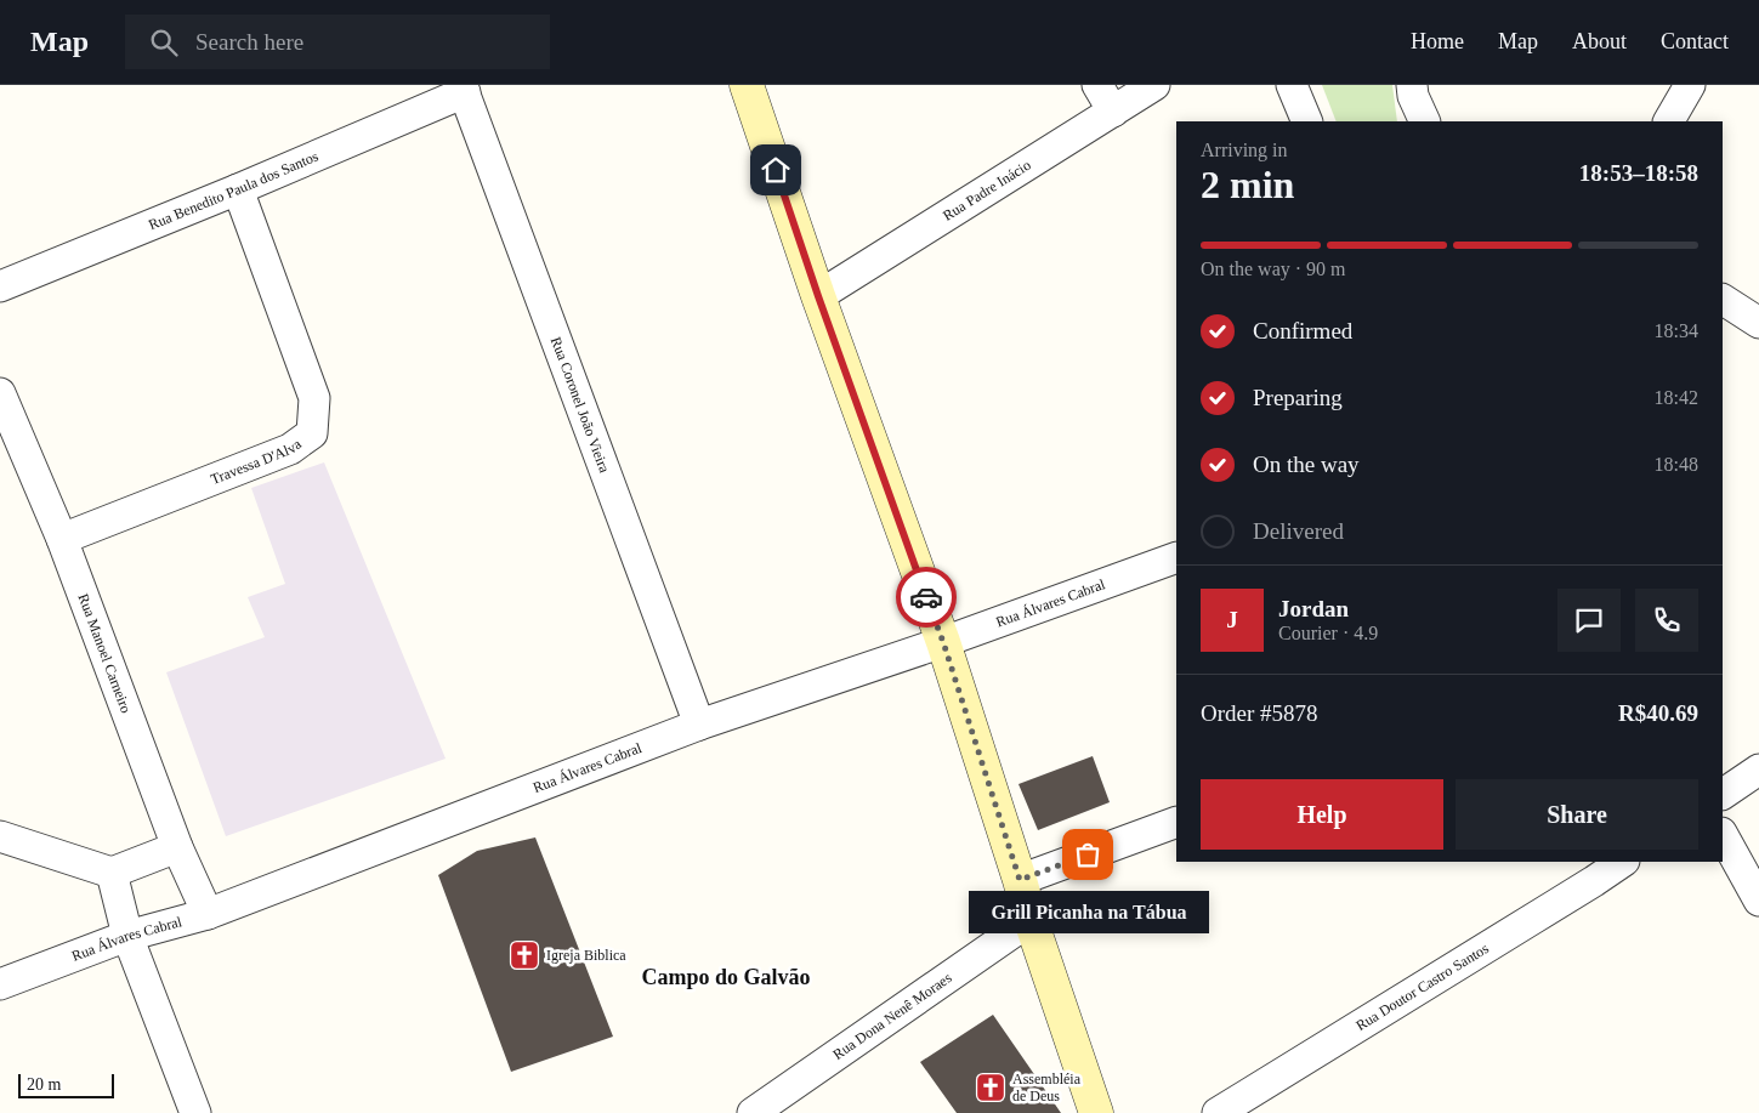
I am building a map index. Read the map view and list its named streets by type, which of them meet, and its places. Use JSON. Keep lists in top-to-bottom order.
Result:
{
  "streets": {
    "street": [
      "Rua Benedito Paula dos Santos",
      "Rua Padre Inácio",
      "Rua Coronel João Vieira",
      "Travessa D'Alva",
      "Rua Álvares Cabral",
      "Rua Manoel Carneiro",
      "Rua Doutor Castro Santos",
      "Rua Dona Nenê Moraes"
    ]
  },
  "crossings": [
    ["Rua Benedito Paula dos Santos", "Rua Coronel João Vieira"],
    ["Rua Benedito Paula dos Santos", "Travessa D'Alva"],
    ["Rua Coronel João Vieira", "Rua Álvares Cabral"],
    ["Travessa D'Alva", "Rua Manoel Carneiro"],
    ["Rua Álvares Cabral", "Rua Manoel Carneiro"]
  ],
  "districts": ["Campo do Galvão"],
  "places": {
    "other": ["Grill Picanha na Tábua"],
    "church": ["Igreja Biblica", "Assembléia de Deus"]
  },
  "scale_bar": "20 m",
  "page": {
    "header": "Map",
    "search": "Search here",
    "nav": [
      "Home",
      "Map",
      "About",
      "Contact"
    ],
    "heading": ["2 min", "Arriving in", "18:53–18:58"],
    "panel": [
      "Jordan",
      "Courier · 4.9",
      "Order #5878",
      "R$40.69"
    ],
    "bar": "On the way · 90 m",
    "list": [
      ["Confirmed", "18:34"],
      ["Preparing", "18:42"],
      ["On the way", "18:48"],
      "Delivered"
    ],
    "round": "J",
    "buttons": ["Help", "Share"],
    "bubble": "Grill Picanha na Tábua",
    "scale": "20 m"
  }
}
